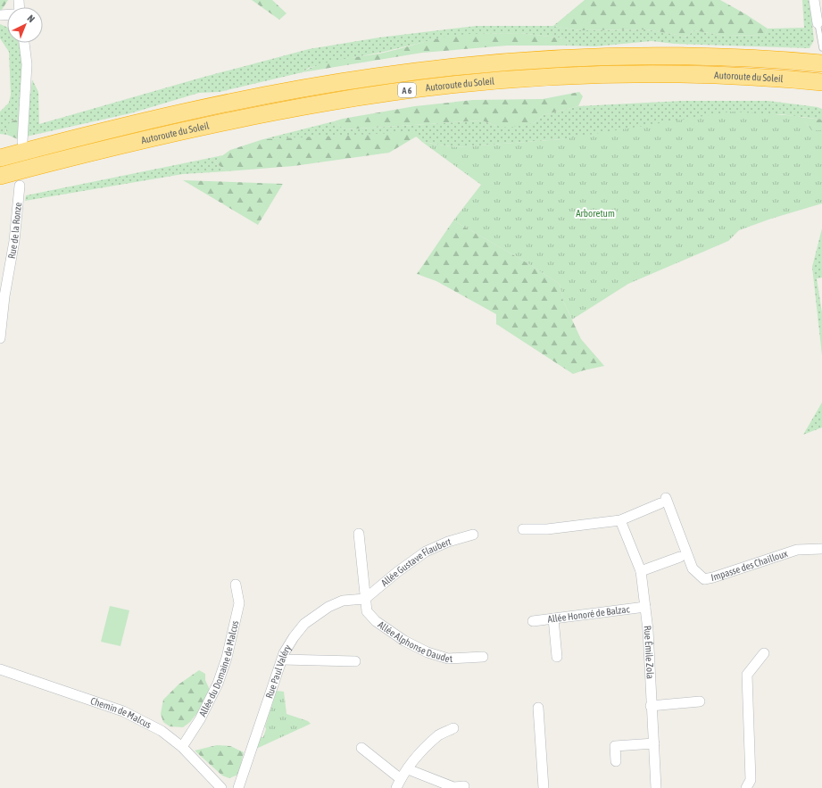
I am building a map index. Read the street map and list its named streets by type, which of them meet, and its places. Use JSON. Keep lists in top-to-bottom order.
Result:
{
  "streets": {
    "highway": ["Autoroute du Soleil", "A 6"],
    "street": [
      "Rue de la Ronze",
      "Allée Gustave Flaubert",
      "Impasse des Chailloux",
      "Allée Honoré de Balzac",
      "Allée Alphonse Daudet",
      "Rue Émile Zola",
      "Allée du Domaine de Malcus",
      "Rue Paul Valéry",
      "Chemin de Malcus"
    ]
  },
  "crossings": [
    ["Allée Gustave Flaubert", "Allée Alphonse Daudet"],
    ["Allée Gustave Flaubert", "Rue Paul Valéry"],
    ["Impasse des Chailloux", "Rue Émile Zola"],
    ["Allée Honoré de Balzac", "Rue Émile Zola"],
    ["Allée Alphonse Daudet", "Rue Paul Valéry"],
    ["Allée du Domaine de Malcus", "Chemin de Malcus"]
  ],
  "parks": ["Arboretum"],
  "north": "top right"
}
